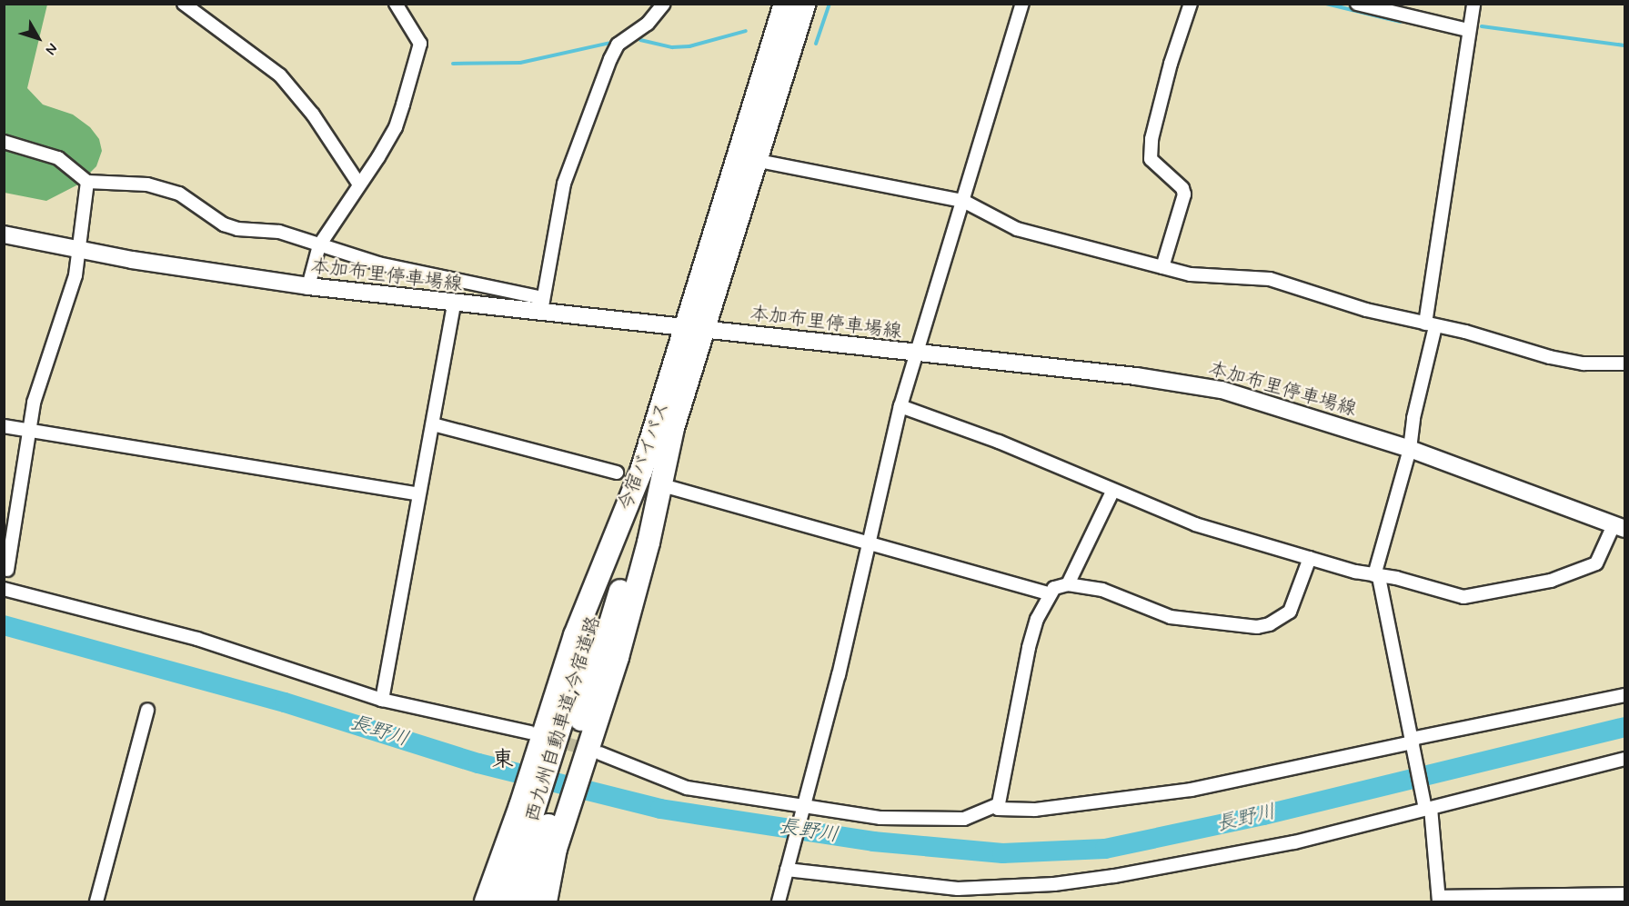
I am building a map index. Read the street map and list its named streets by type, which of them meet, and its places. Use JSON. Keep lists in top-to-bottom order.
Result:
{
  "streets": {
    "highway": ["今宿バイパス", "西九州自動車道;今宿道路"],
    "main road": ["本加布里停車場線"]
  },
  "crossings": [
    ["本加布里停車場線", "今宿バイパス"],
    ["今宿バイパス", "西九州自動車道;今宿道路"]
  ],
  "districts": ["東"],
  "water": ["長野川"],
  "north": "bottom right"
}
